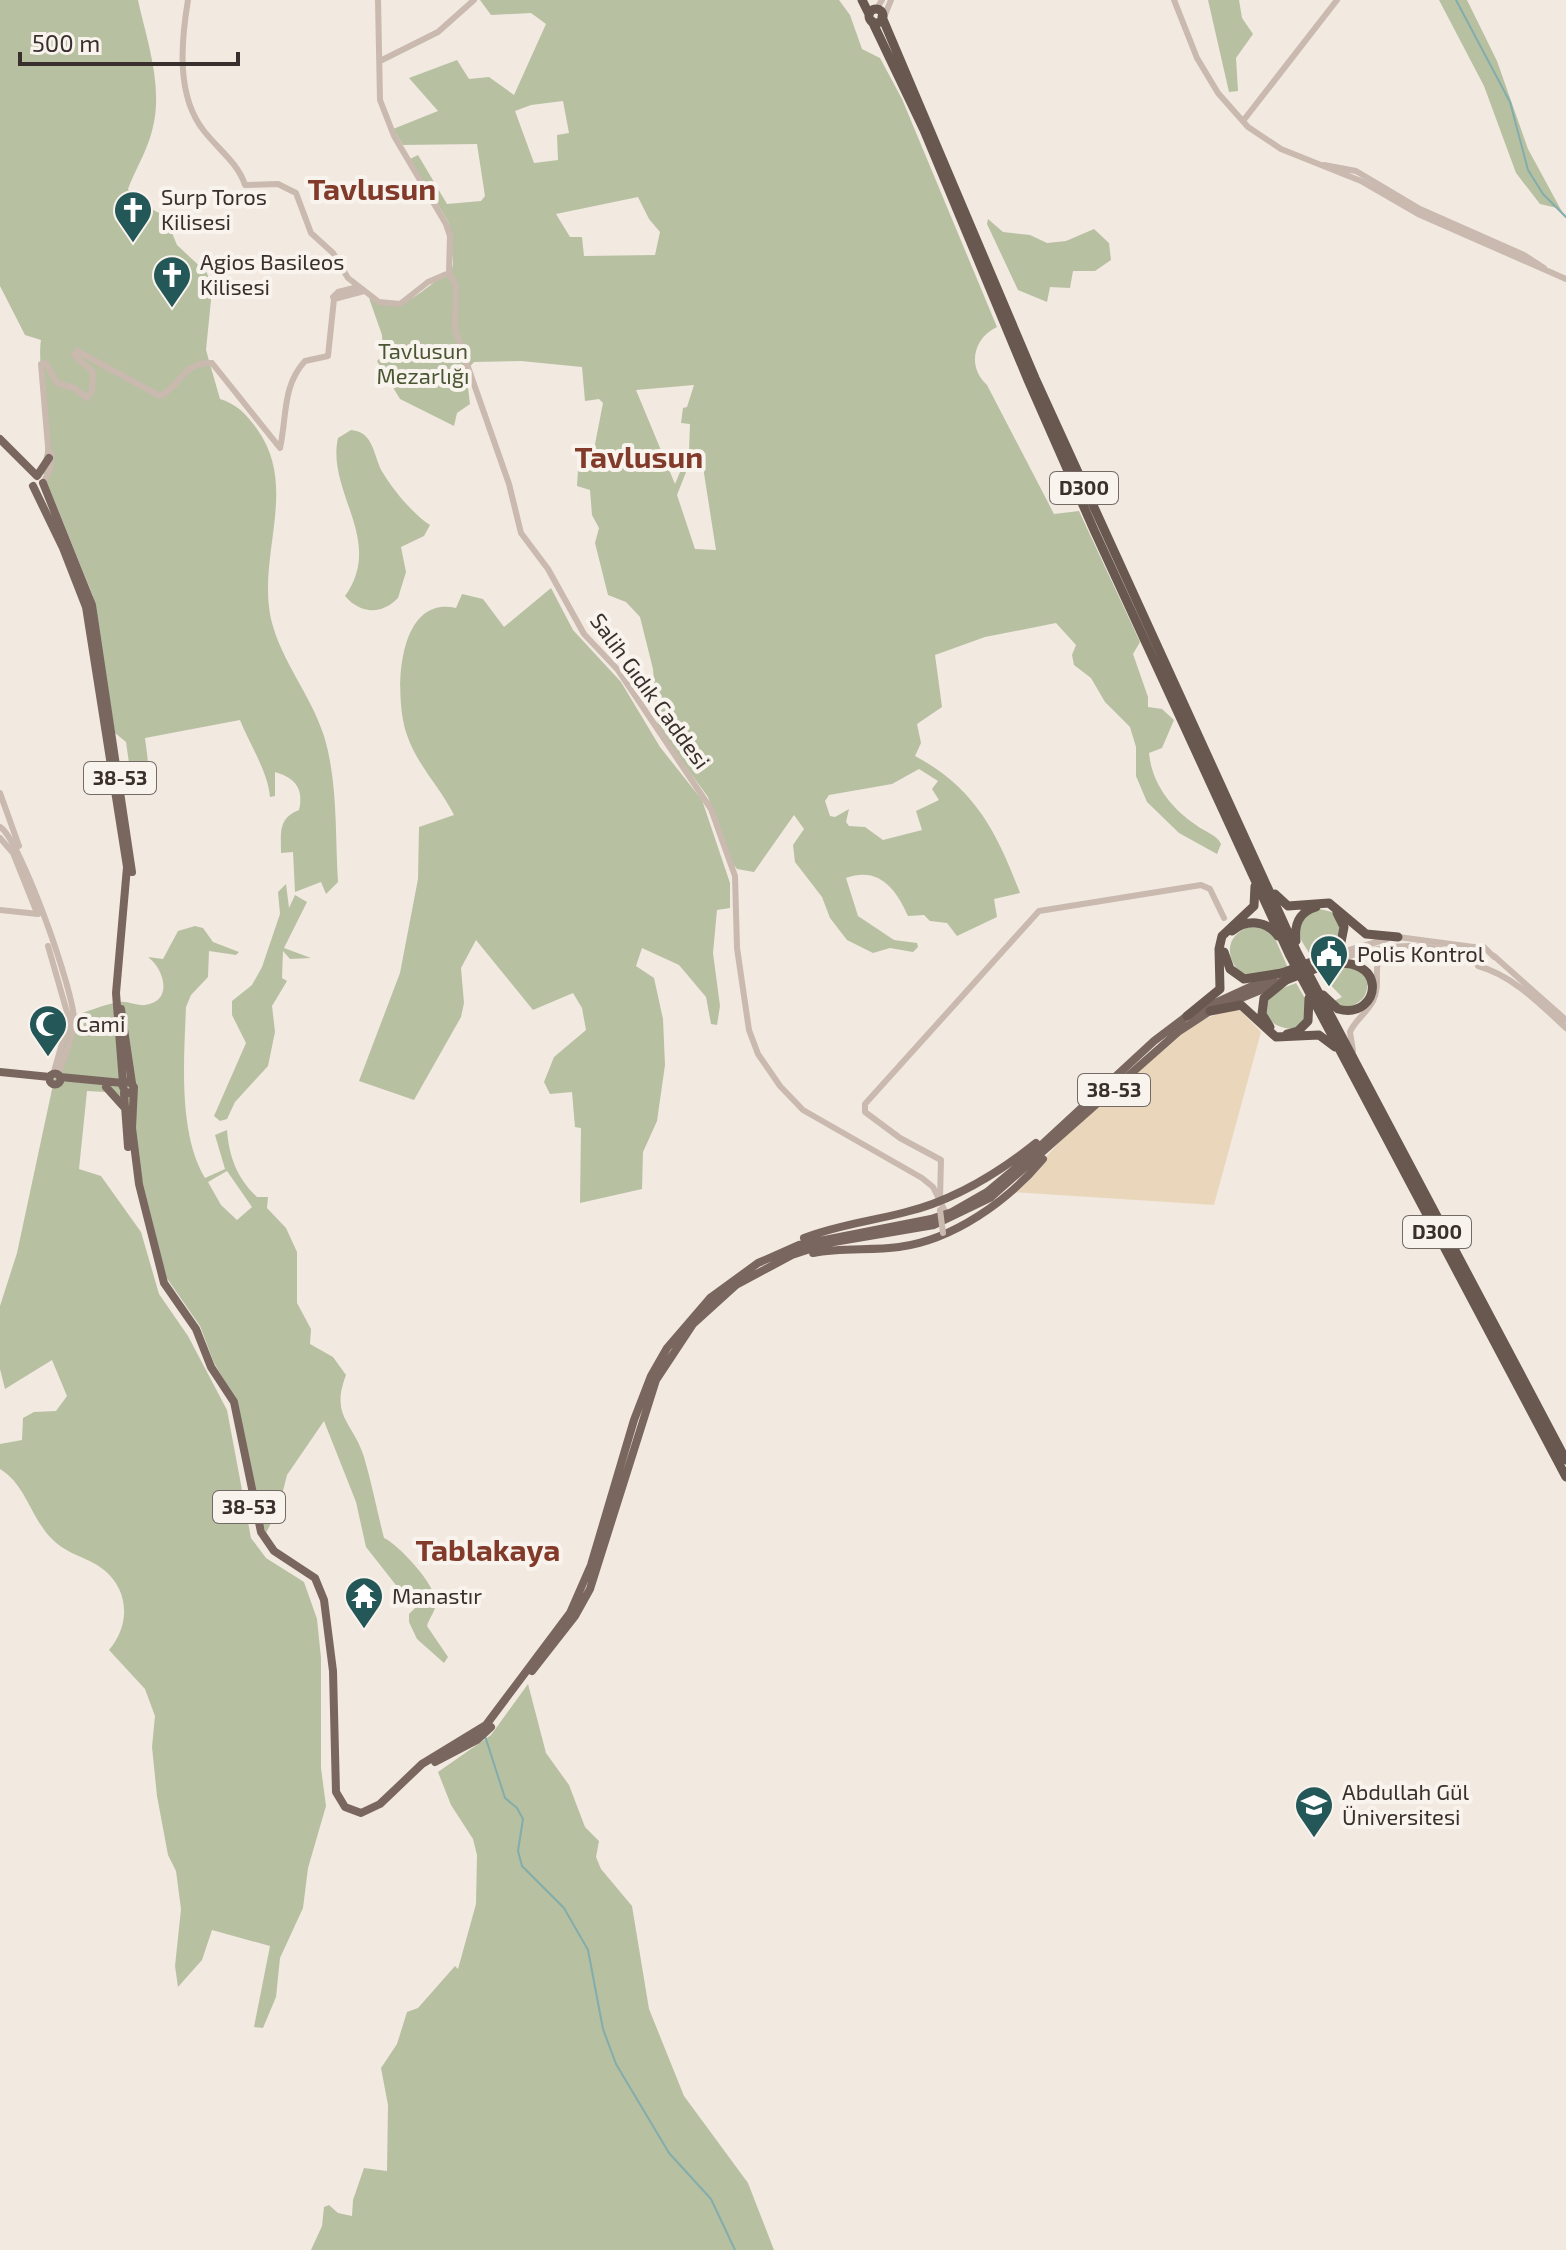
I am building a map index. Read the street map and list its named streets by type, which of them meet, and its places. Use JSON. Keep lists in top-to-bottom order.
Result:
{
  "streets": {
    "highway": ["D300"],
    "main road": ["38-53"],
    "street": ["Salih Gıdık Caddesi"]
  },
  "districts": ["Tavlusun", "Tavlusun", "Tablakaya"],
  "parks": ["Tavlusun Mezarlığı"],
  "places": {
    "church": ["Surp Toros Kilisesi", "Agios Basileos Kilisesi"],
    "public building": ["Polis Kontrol"],
    "mosque": ["Cami"],
    "temple": ["Manastır"],
    "school or university": ["Abdullah Gül Üniversitesi"]
  },
  "scale_bar": "500 m"
}
